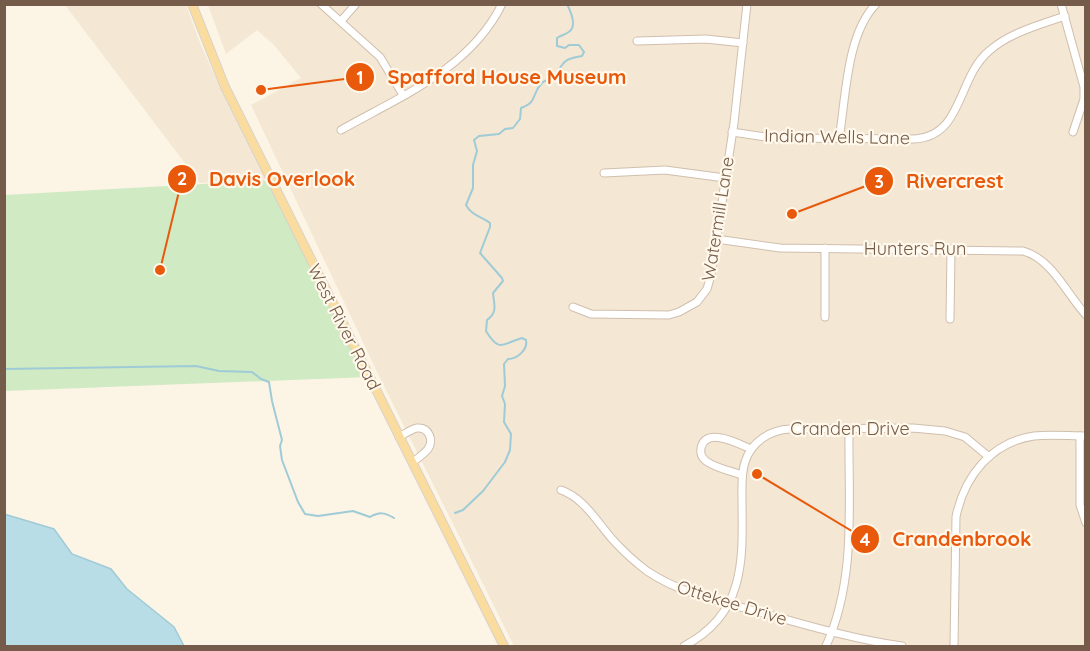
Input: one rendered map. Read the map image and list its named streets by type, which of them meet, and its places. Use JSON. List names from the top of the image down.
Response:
{
  "streets": {
    "main road": ["West River Road"],
    "street": [
      "Indian Wells Lane",
      "Watermill Lane",
      "Hunters Run",
      "Cranden Drive",
      "Ottekee Drive"
    ]
  },
  "crossings": [
    ["Indian Wells Lane", "Watermill Lane"],
    ["Watermill Lane", "Hunters Run"]
  ],
  "places": [
    "Spafford House Museum",
    "Rivercrest",
    "Davis Overlook",
    "Crandenbrook"
  ]
}
